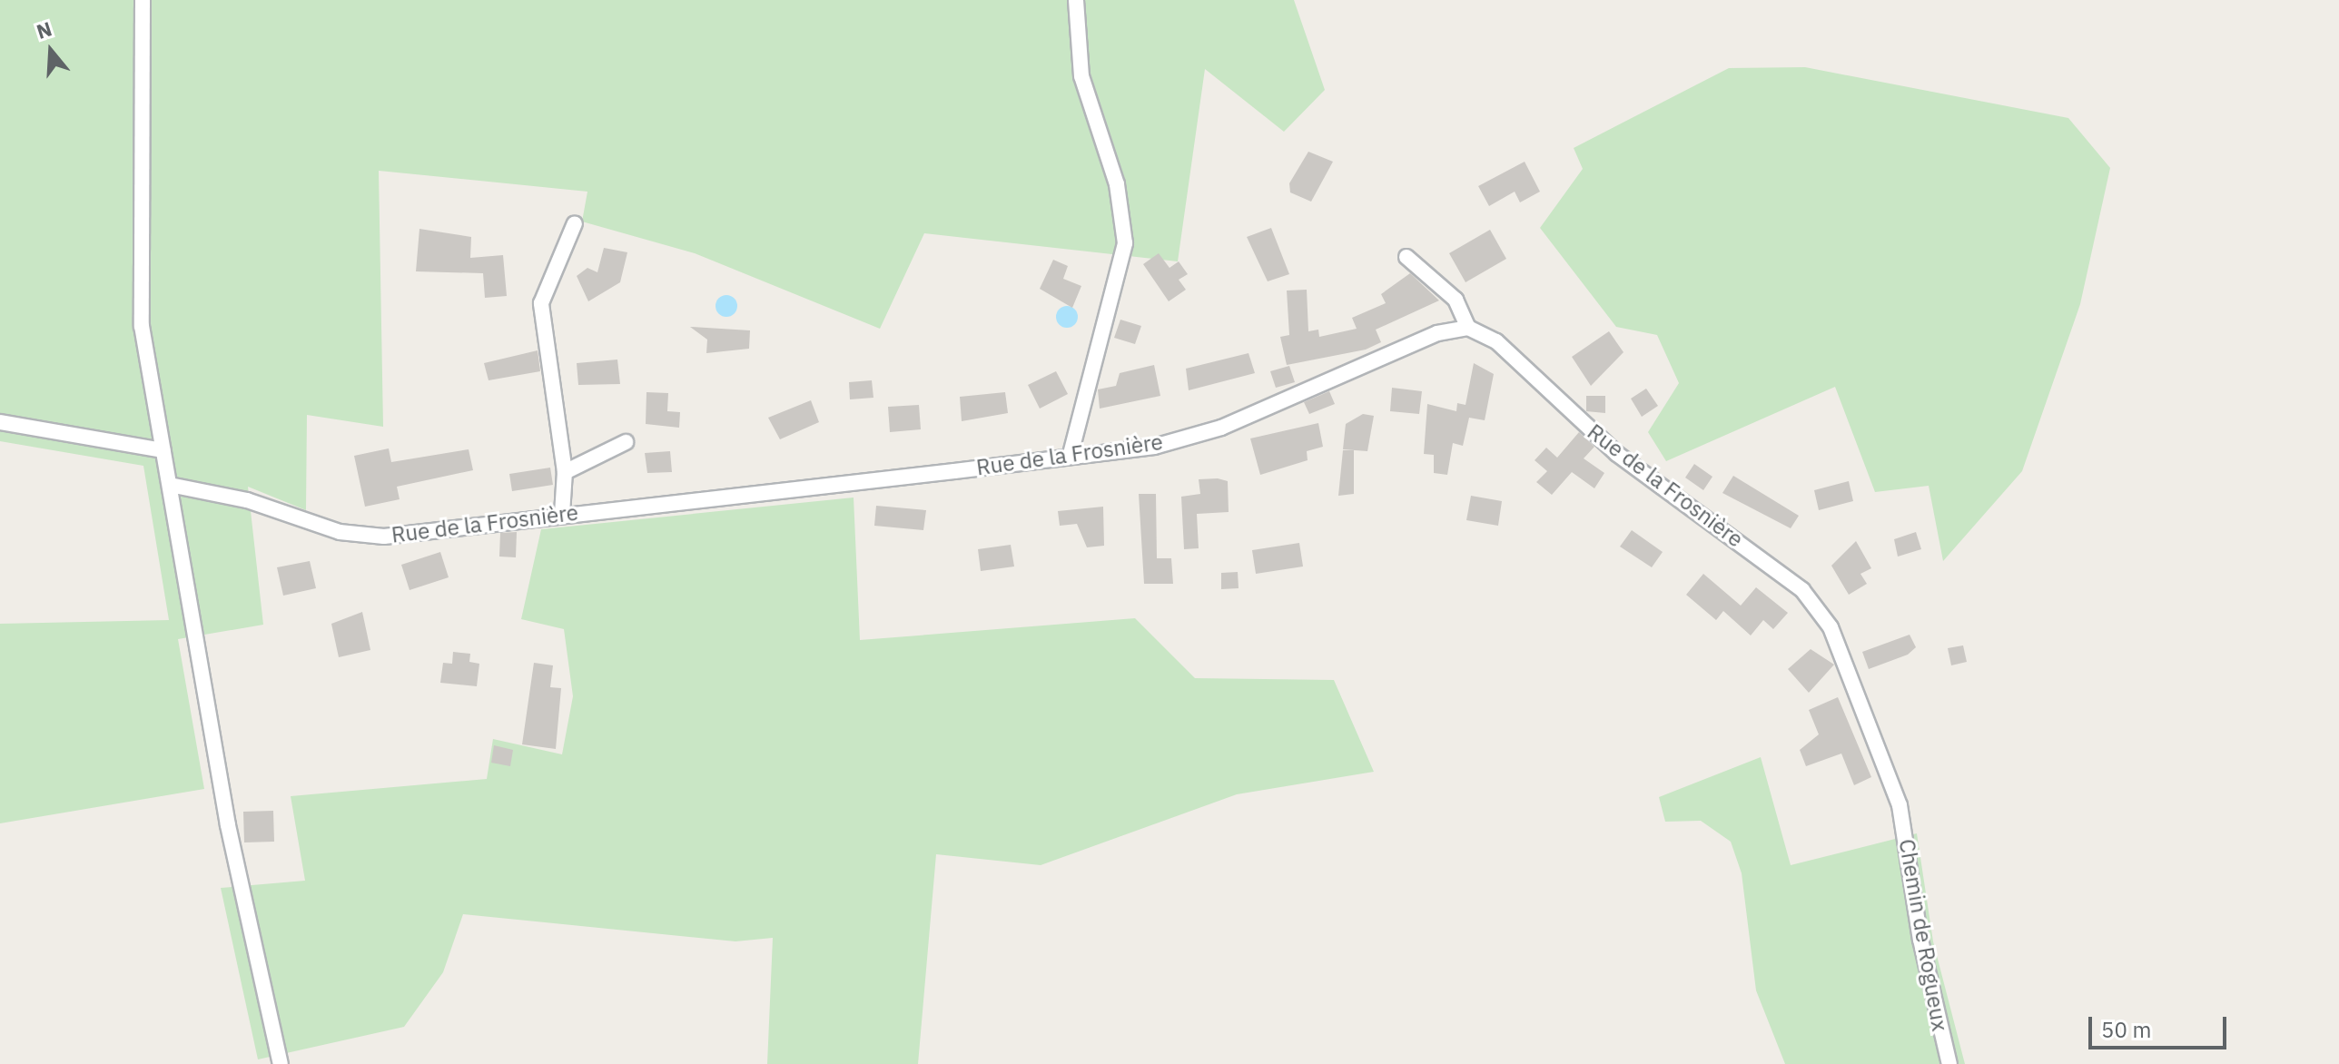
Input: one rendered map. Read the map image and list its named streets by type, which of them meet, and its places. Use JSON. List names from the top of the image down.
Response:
{
  "streets": {
    "street": ["Rue de la Frosnière", "Chemin de Rogueux"]
  },
  "crossings": [
    ["Rue de la Frosnière", "Chemin de Rogueux"]
  ],
  "scale_bar": "50 m",
  "north": "top"
}
